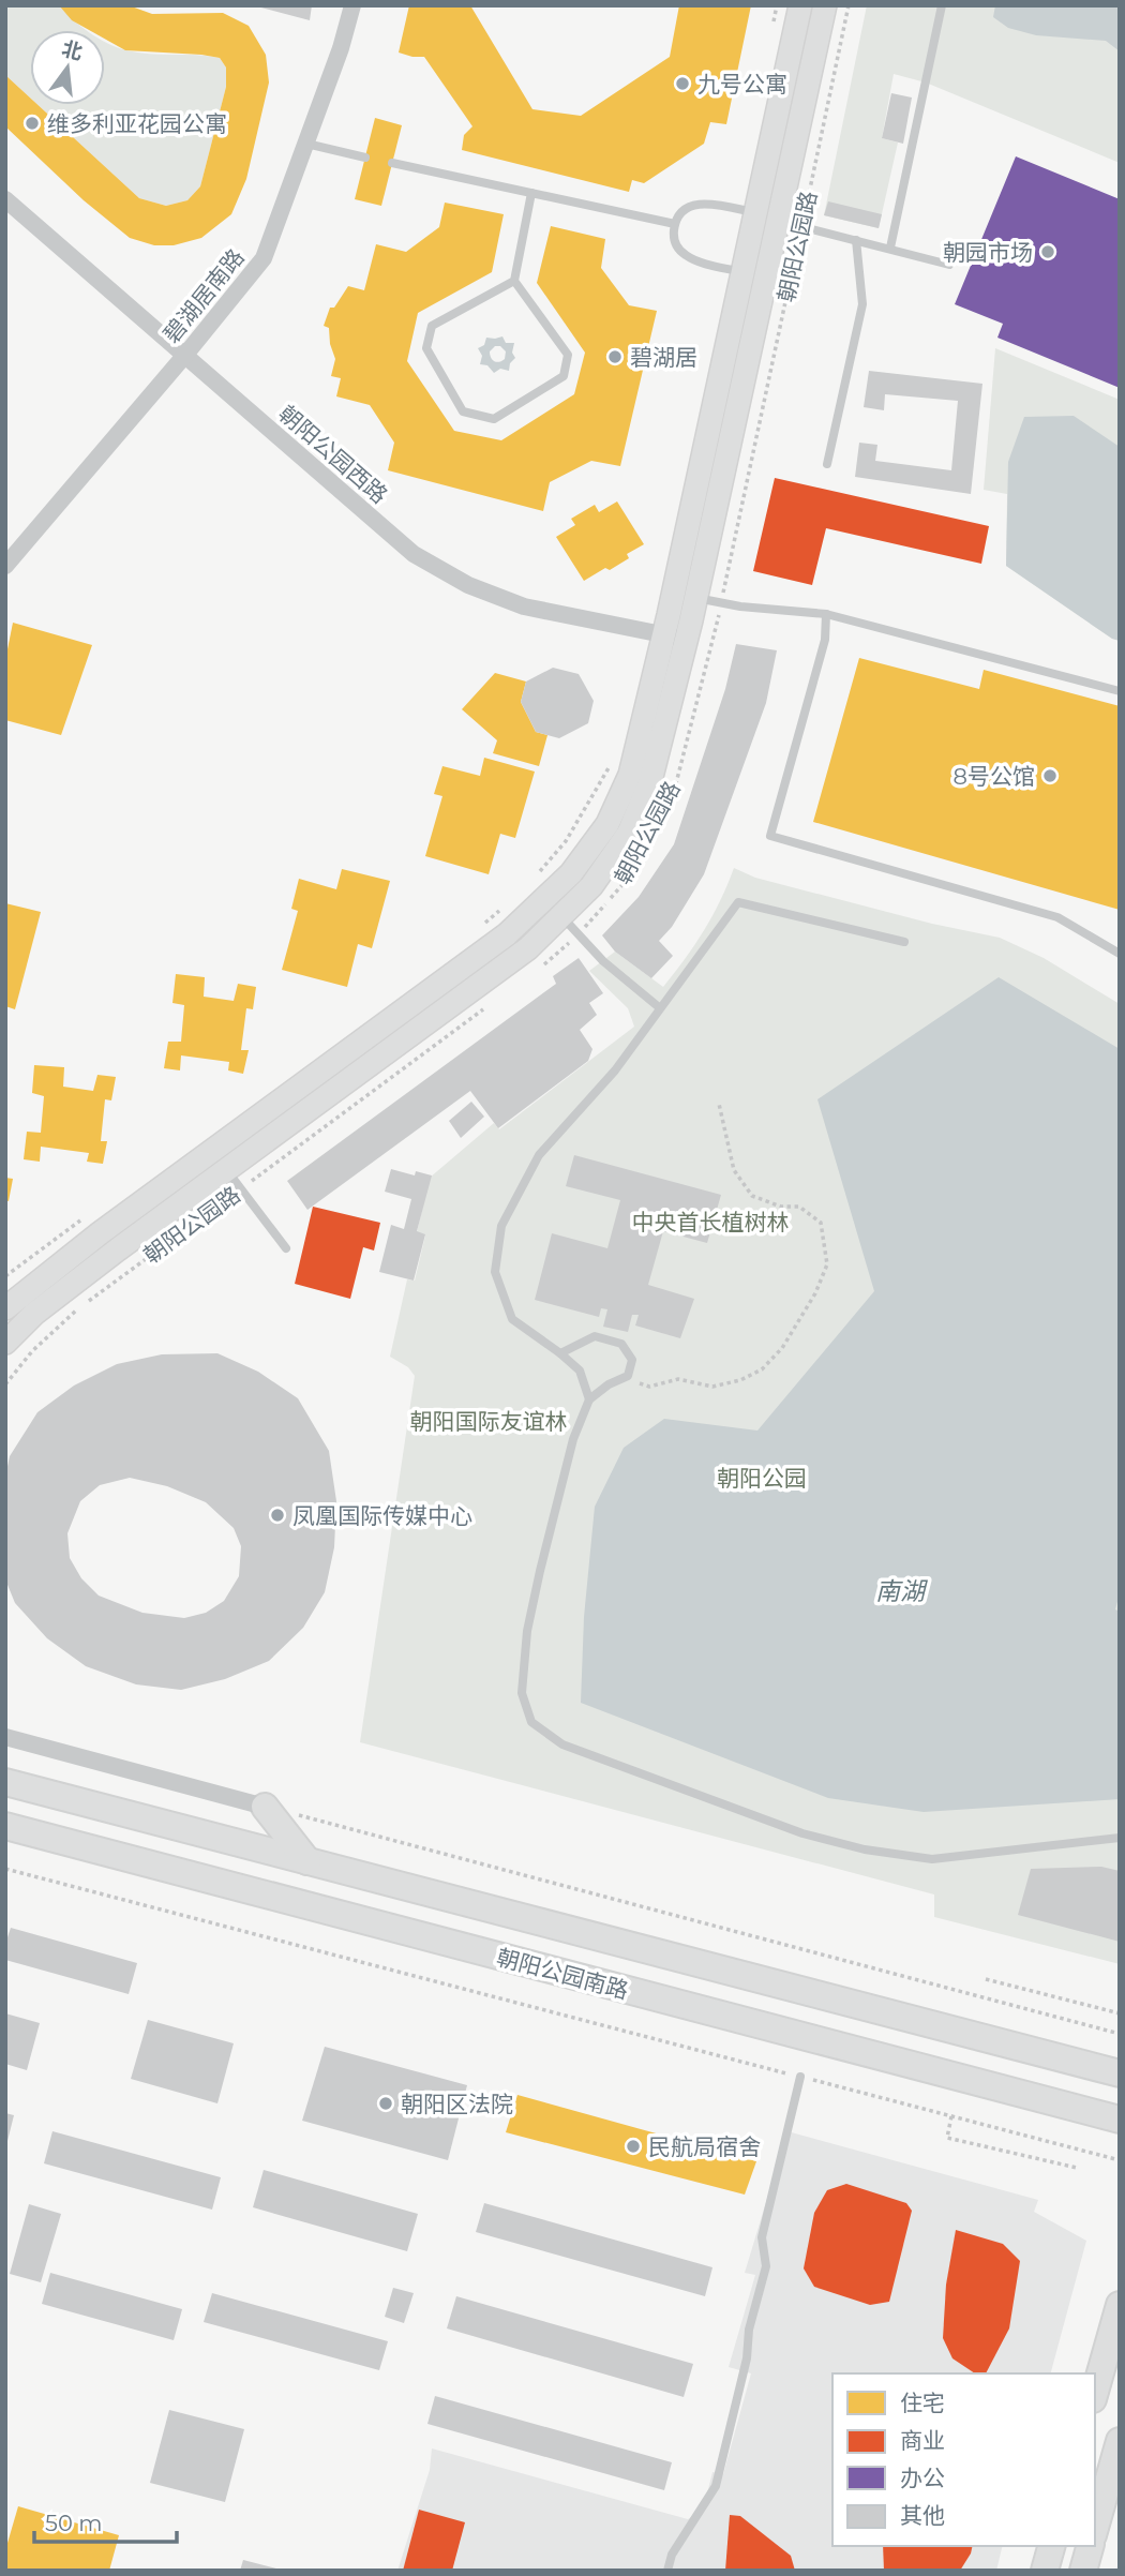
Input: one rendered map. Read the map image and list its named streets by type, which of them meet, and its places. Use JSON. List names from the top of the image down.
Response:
{
  "streets": {
    "main road": ["朝阳公园路", "朝阳公园南路"],
    "street": ["碧湖居南路", "朝阳公园西路"]
  },
  "crossings": [
    ["朝阳公园路", "朝阳公园西路"],
    ["碧湖居南路", "朝阳公园西路"]
  ],
  "water": ["南湖"],
  "parks": ["中央首长植树林", "朝阳国际友谊林", "朝阳公园"],
  "places": [
    "九号公寓",
    "维多利亚花园公寓",
    "朝园市场",
    "碧湖居",
    "8号公馆",
    "凤凰国际传媒中心",
    "朝阳区法院",
    "民航局宿舍"
  ],
  "legend": [
    "住宅",
    "商业",
    "办公",
    "其他"
  ],
  "scale_bar": "50 m",
  "north": "top"
}
